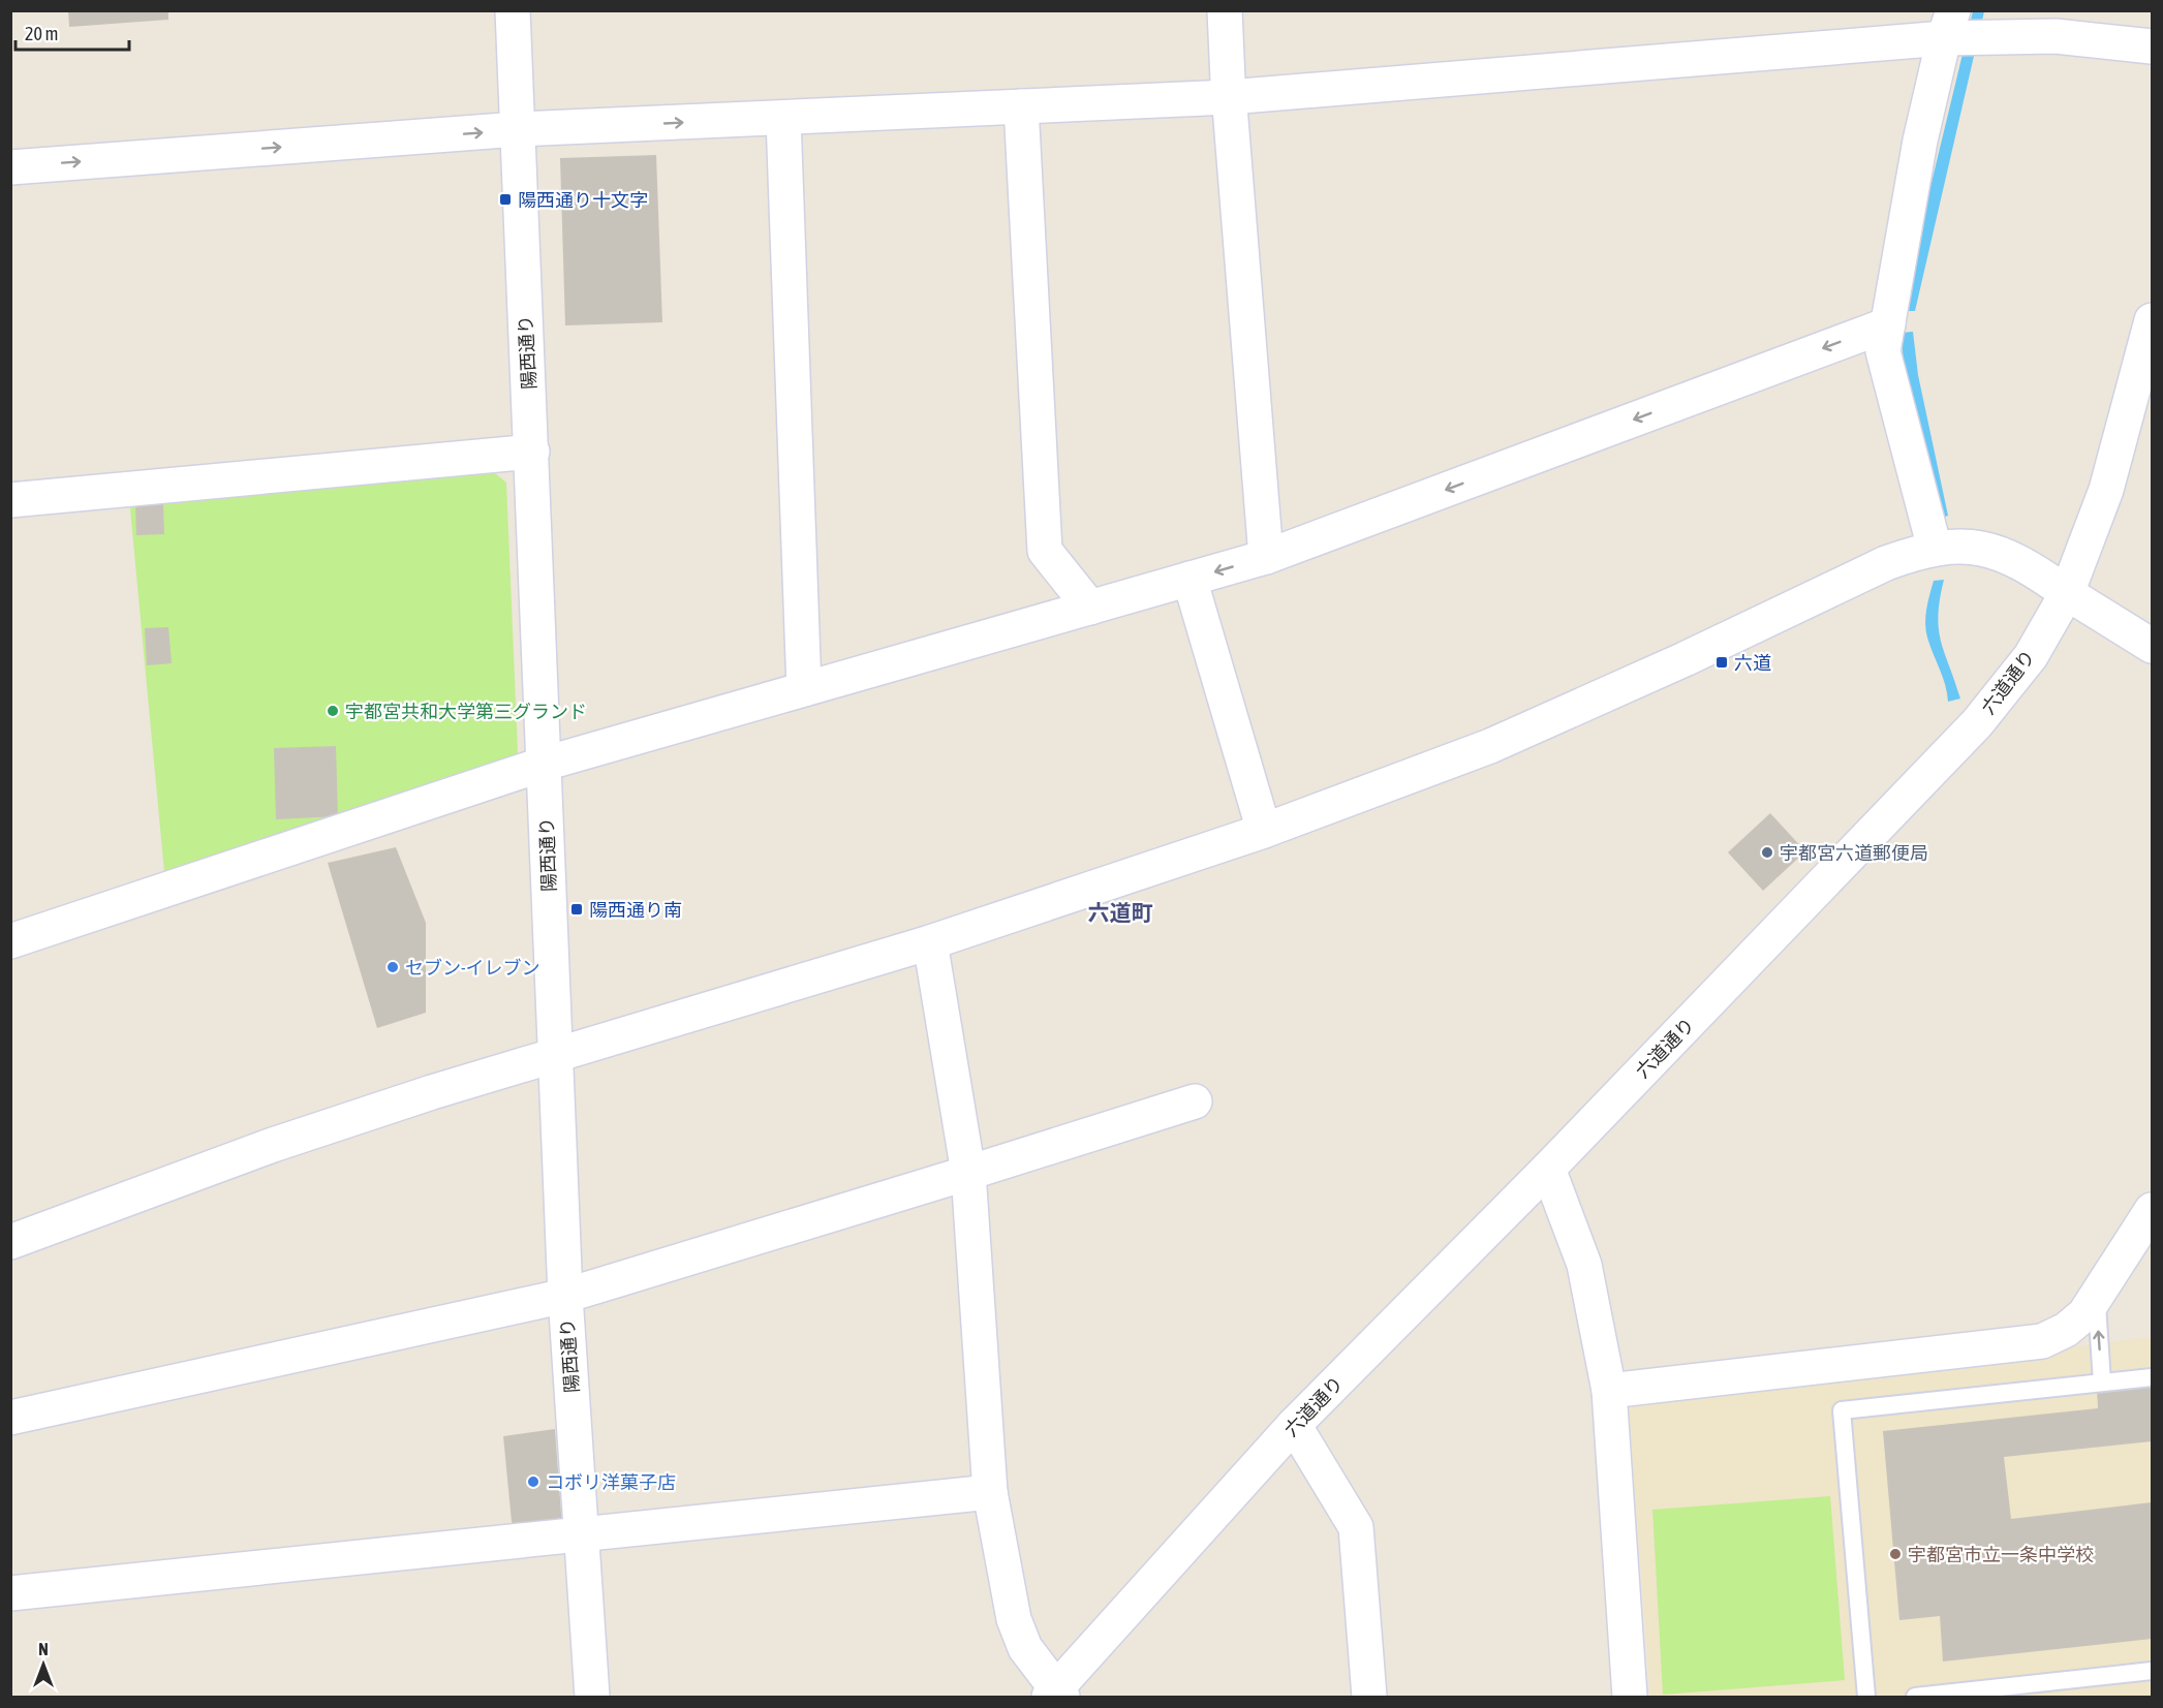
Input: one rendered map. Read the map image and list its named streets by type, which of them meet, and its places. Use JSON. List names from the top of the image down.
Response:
{
  "streets": {
    "street": ["陽西通り", "六道通り"]
  },
  "districts": ["六道町"],
  "places": {
    "transit": ["陽西通り十文字", "六道", "陽西通り南"],
    "other": [
      "宇都宮共和大学第三グランド",
      "宇都宮六道郵便局",
      "セブン-イレブン",
      "コボリ洋菓子店",
      "宇都宮市立一条中学校"
    ]
  },
  "scale_bar": "20 m",
  "north": "top"
}
